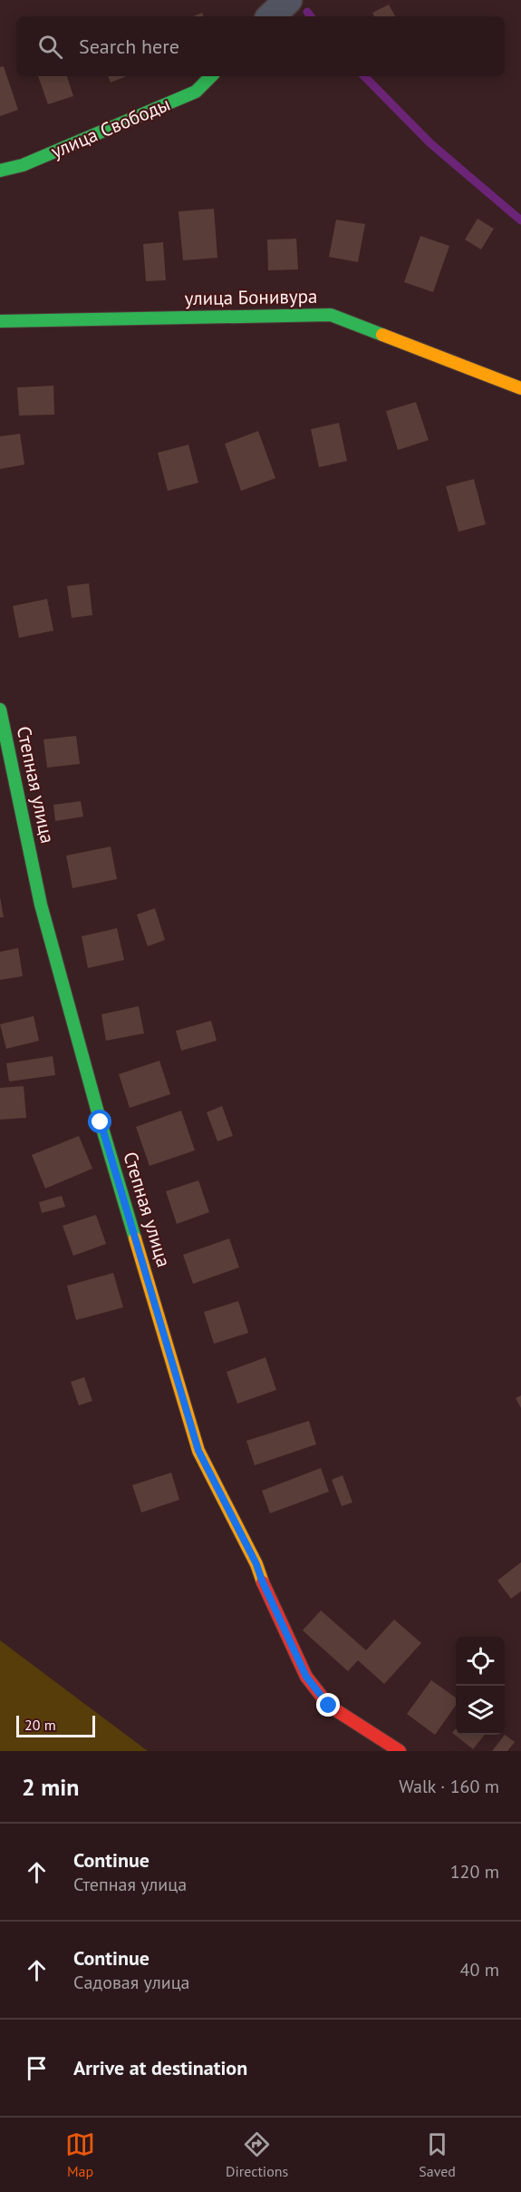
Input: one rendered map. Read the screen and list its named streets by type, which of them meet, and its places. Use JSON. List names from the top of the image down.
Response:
{
  "streets": {
    "street": ["улица Свободы", "улица Бонивура", "Степная улица"]
  },
  "scale_bar": "20 m",
  "page": {
    "search": "Search here",
    "scale": "20 m",
    "heading": ["2 min", "Walk · 160 m"],
    "list": [
      ["Continue", "Степная улица", "120 m"],
      ["Continue", "Садовая улица", "40 m"],
      "Arrive at destination"
    ],
    "nav": ["Map", "Directions", "Saved"]
  }
}
